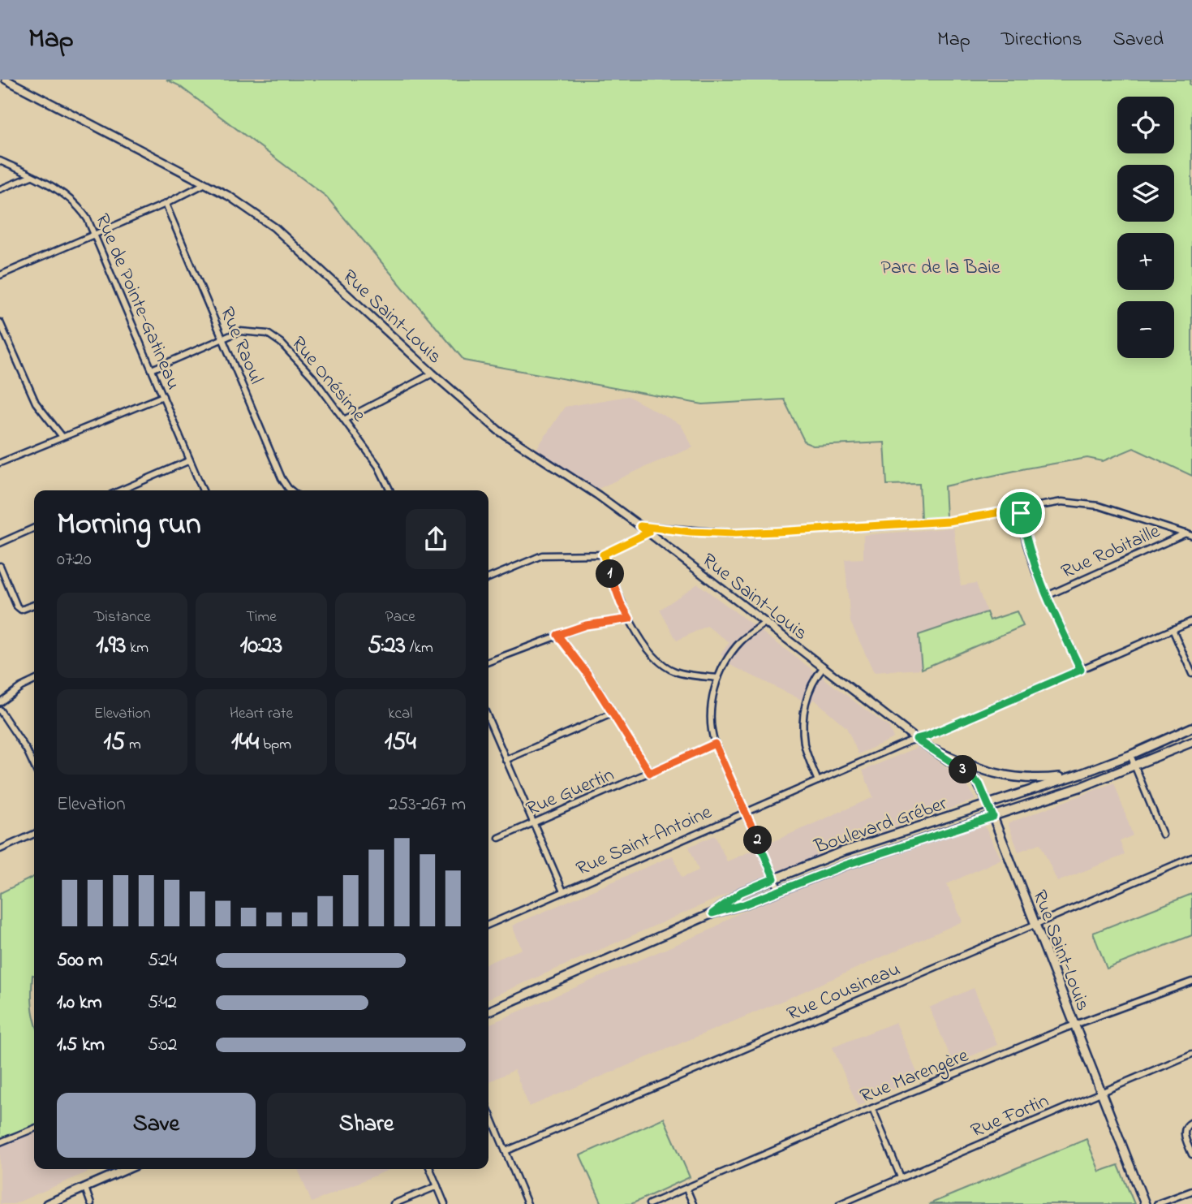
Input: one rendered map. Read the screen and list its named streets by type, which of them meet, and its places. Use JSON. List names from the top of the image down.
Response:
{
  "streets": {
    "main road": ["Rue Saint-Louis", "Boulevard Gréber"],
    "street": [
      "Rue de Pointe-Gatineau",
      "Rue Raoul",
      "Rue Onésime",
      "Rue Robitaille",
      "Rue Guertin",
      "Rue Saint-Antoine",
      "Rue Cousineau",
      "Rue Marengère",
      "Rue Fortin"
    ]
  },
  "crossings": [
    ["Rue de Pointe-Gatineau", "Rue Onésime"],
    ["Rue Saint-Louis", "Boulevard Gréber"],
    ["Rue Saint-Louis", "Rue Saint-Antoine"],
    ["Rue Saint-Louis", "Rue Cousineau"],
    ["Rue Saint-Louis", "Rue Marengère"],
    ["Rue Saint-Louis", "Rue Fortin"],
    ["Rue Raoul", "Rue Onésime"]
  ],
  "parks": ["Parc de la Baie"],
  "page": {
    "header": "Map",
    "nav": ["Map", "Directions", "Saved"],
    "map_buttons": ["+", "−"],
    "heading": ["Morning run", "07:20"],
    "pins": ["1", "3", "2"],
    "stats": [
      ["Distance", "1.93 km"],
      ["Time", "10:23"],
      ["Pace", "5:23 /km"],
      ["Elevation", "15 m"],
      ["Heart rate", "144 bpm"],
      ["kcal", "154"]
    ],
    "chart": ["Elevation", "253–267 m"],
    "list": [
      {
        "name": "500 m",
        "note": "5:24"
      },
      {
        "name": "1.0 km",
        "note": "5:42"
      },
      {
        "name": "1.5 km",
        "note": "5:02"
      }
    ],
    "buttons": ["Save", "Share"]
  }
}
